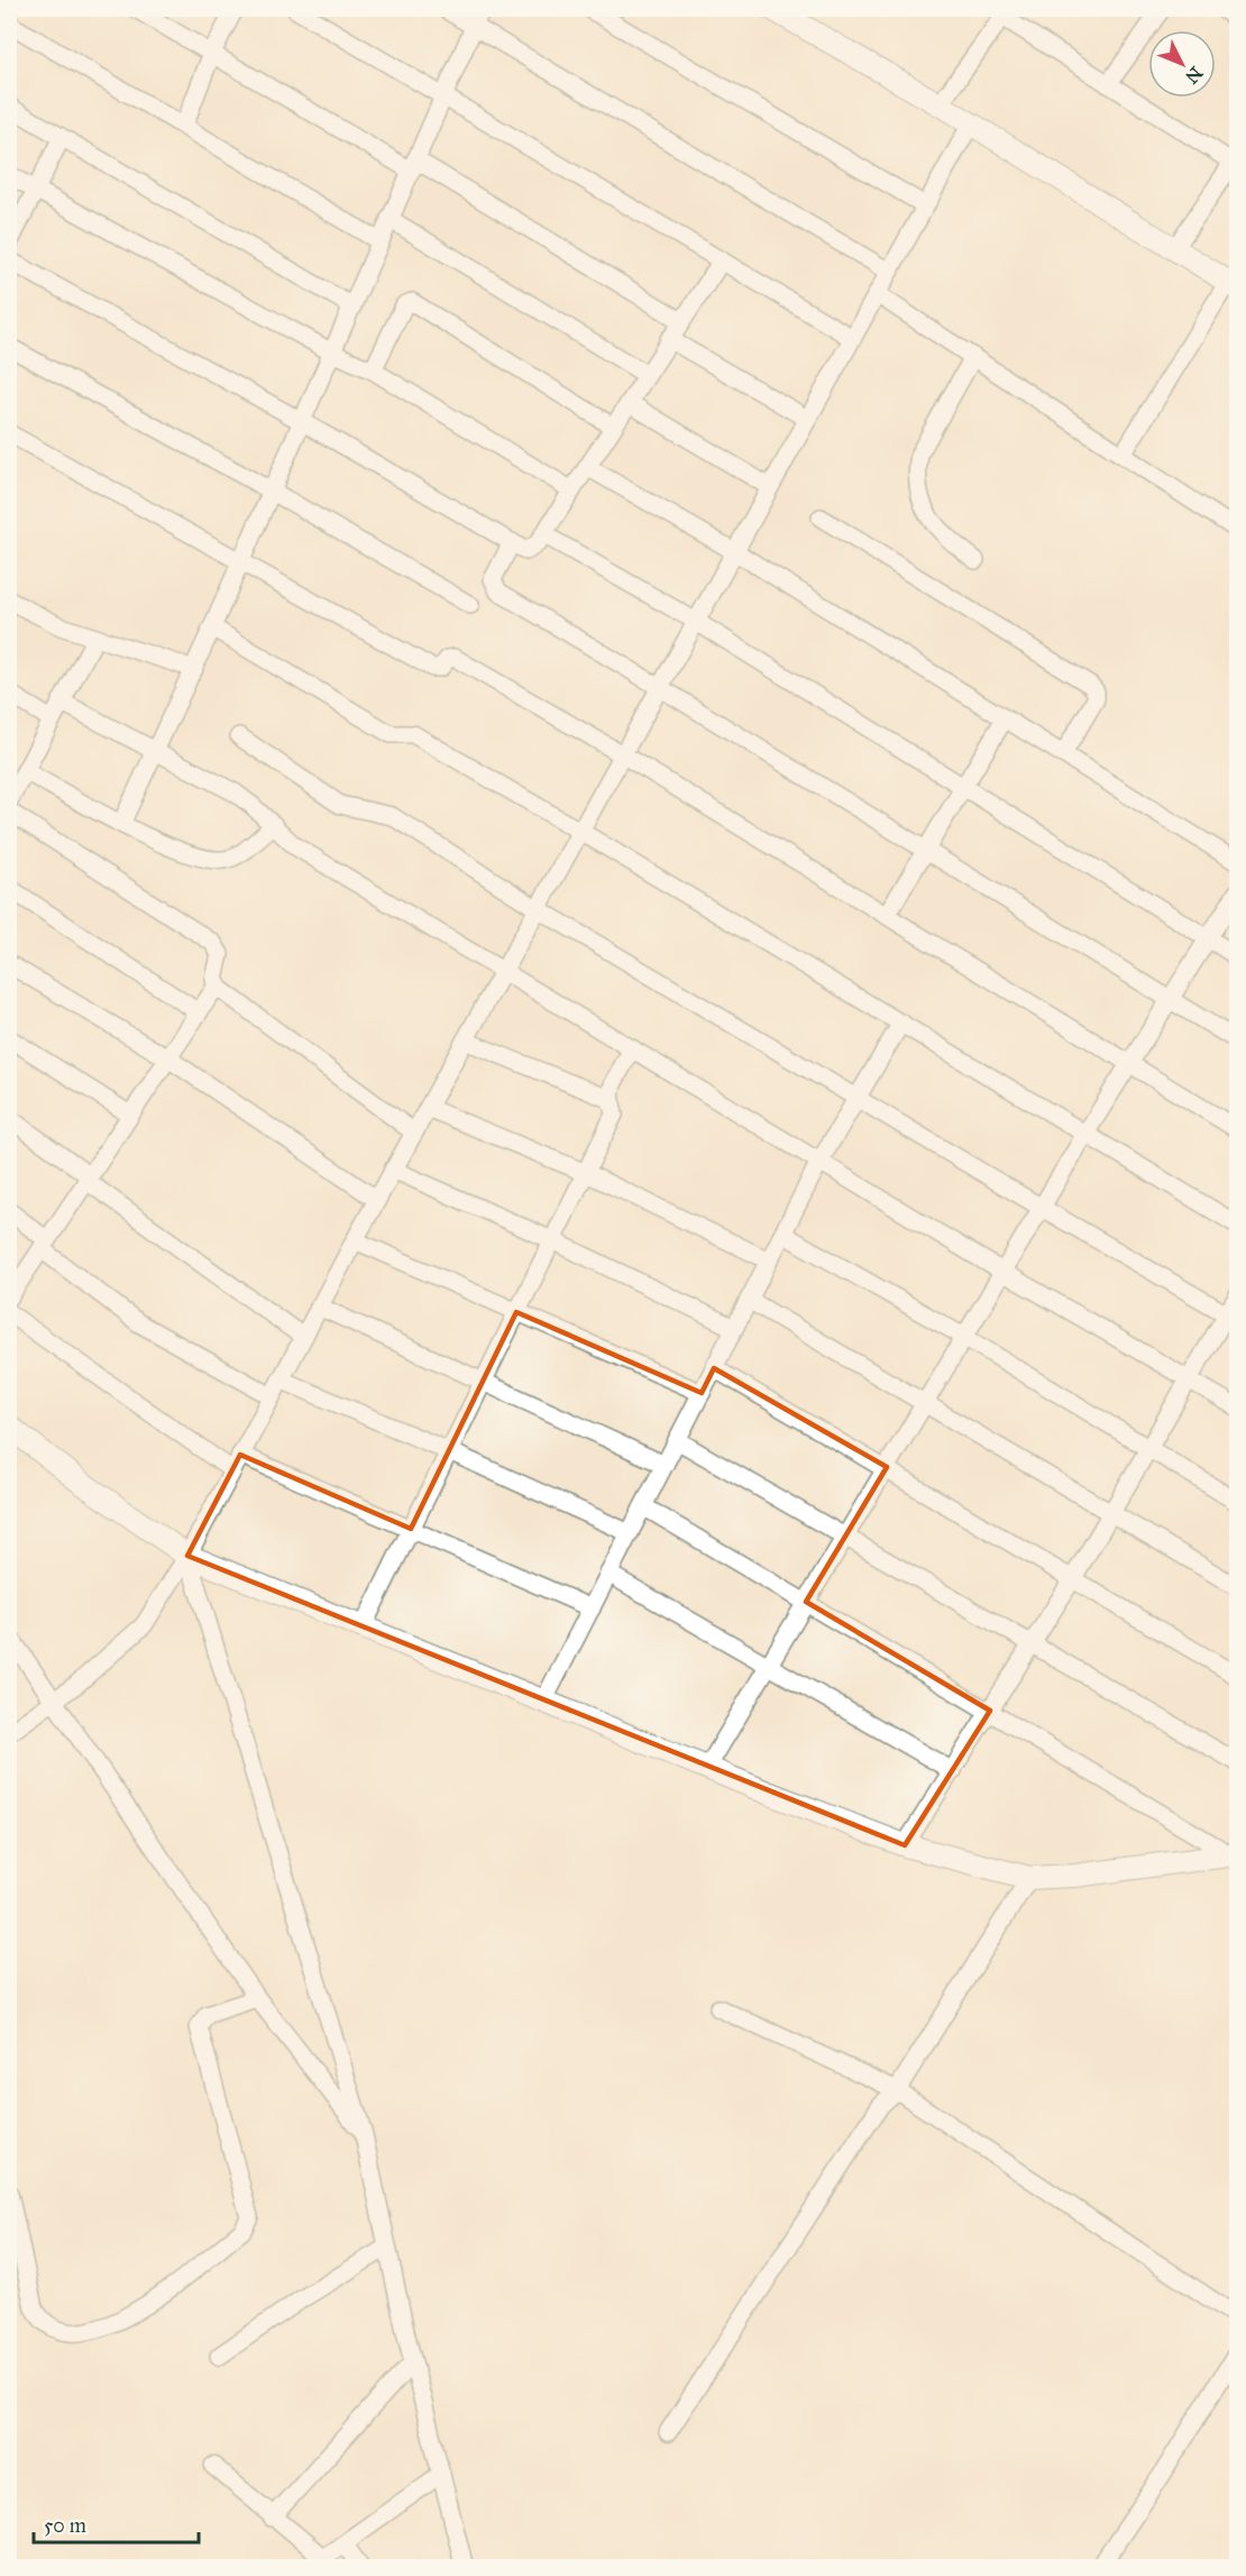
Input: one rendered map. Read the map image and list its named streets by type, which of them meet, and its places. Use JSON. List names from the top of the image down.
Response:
{
  "scale_bar": "50 m",
  "north": "bottom right"
}
